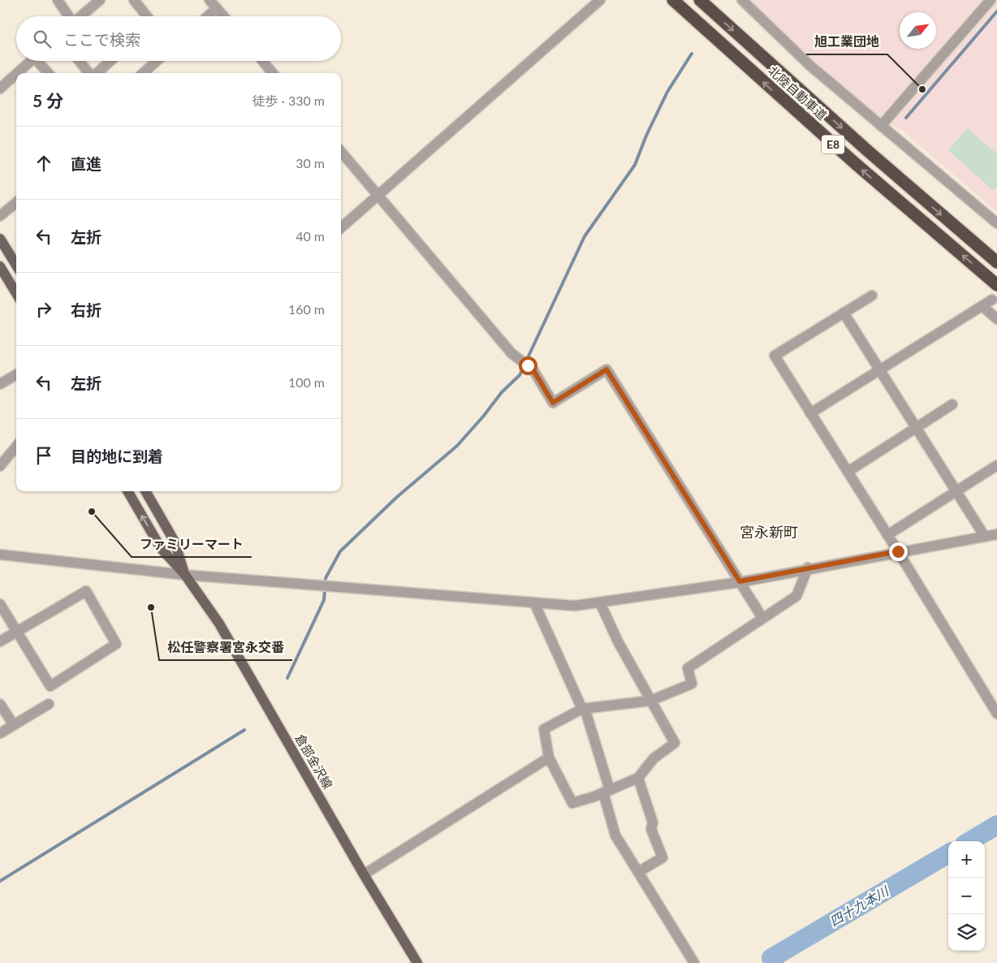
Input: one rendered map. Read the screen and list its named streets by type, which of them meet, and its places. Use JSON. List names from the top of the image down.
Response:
{
  "streets": {
    "highway": ["北陸自動車道", "E8"],
    "main road": ["倉部金沢線"]
  },
  "districts": ["宮永新町"],
  "water": ["四十九本川"],
  "places": ["旭工業団地", "ファミリーマート", "松任警察署宮永交番"],
  "north": "top right",
  "page": {
    "search": "ここで検索",
    "heading": ["5 分", "徒歩 · 330 m"],
    "list": [
      ["直進", "30 m"],
      ["左折", "40 m"],
      ["右折", "160 m"],
      ["左折", "100 m"],
      "目的地に到着"
    ],
    "map_buttons": ["+", "−"]
  }
}
